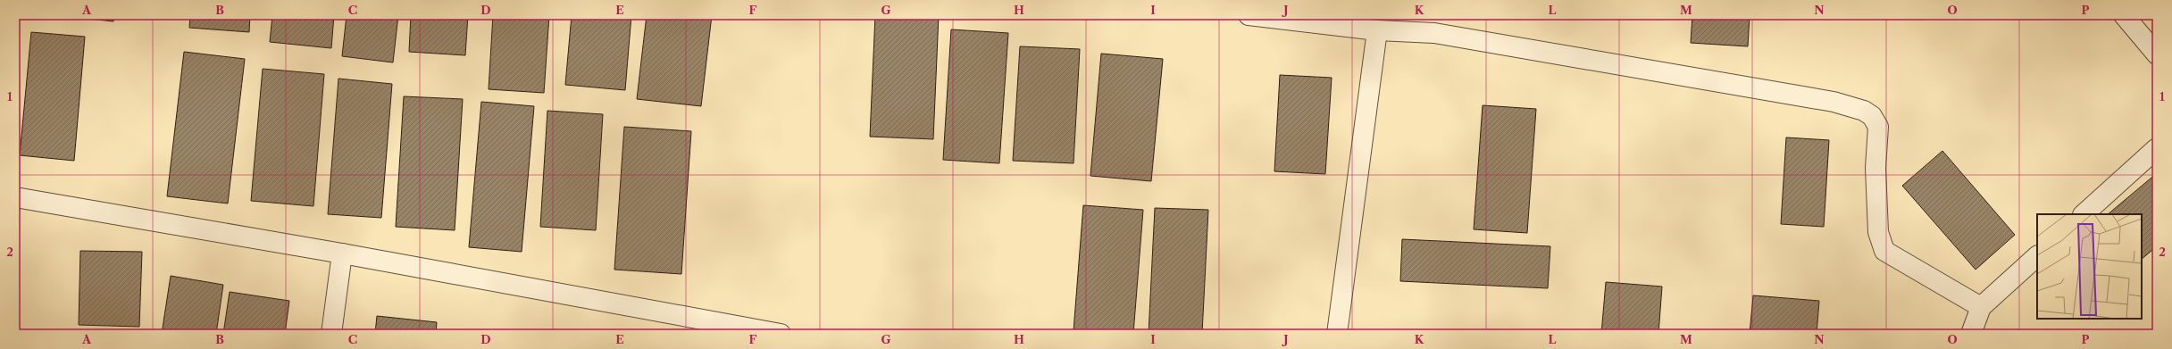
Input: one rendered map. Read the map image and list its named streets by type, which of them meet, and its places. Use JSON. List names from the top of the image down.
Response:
{
  "grid": {
    "columns": [
      "A",
      "B",
      "C",
      "D",
      "E",
      "F",
      "G",
      "H",
      "I",
      "J",
      "K",
      "L",
      "M",
      "N",
      "O",
      "P"
    ],
    "rows": ["1", "2"]
  }
}
